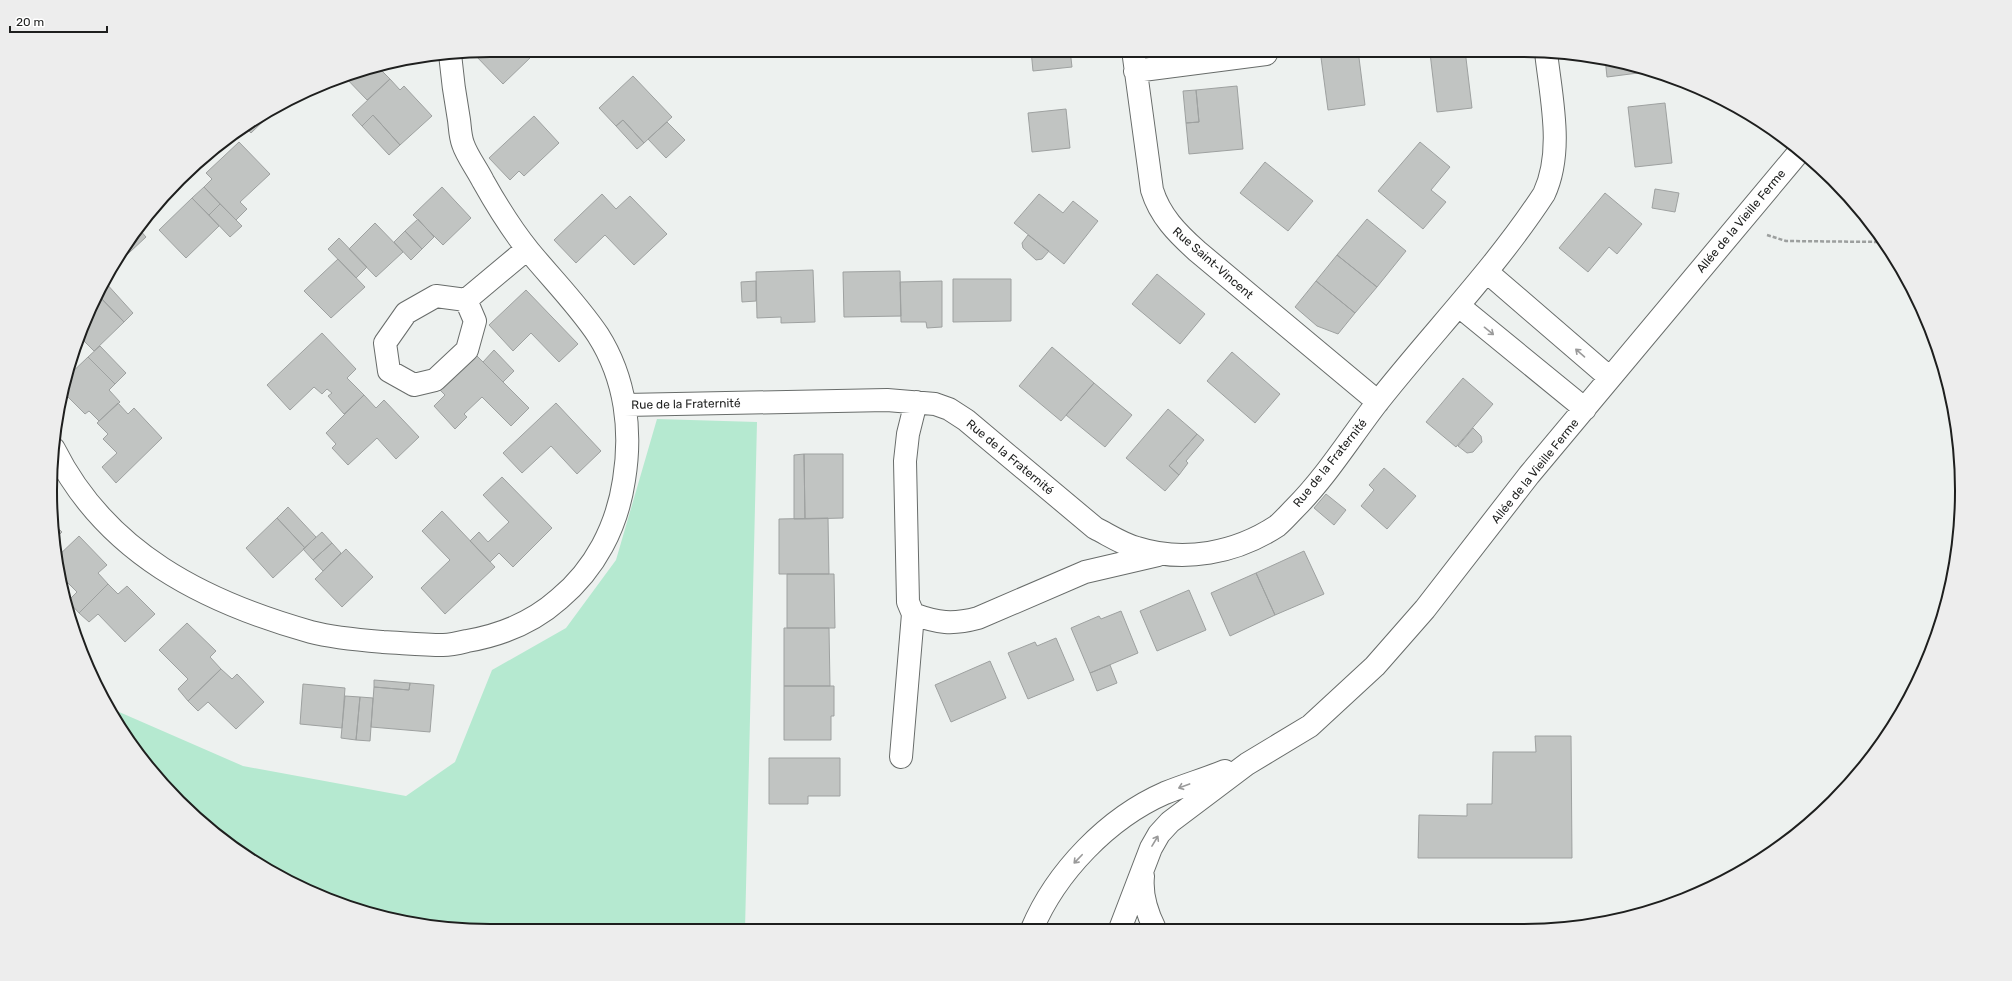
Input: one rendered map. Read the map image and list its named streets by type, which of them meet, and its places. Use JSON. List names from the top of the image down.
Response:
{
  "streets": {
    "street": ["Allée de la Vieille Ferme", "Rue Saint-Vincent", "Rue de la Fraternité"]
  },
  "crossings": [
    ["Rue Saint-Vincent", "Rue de la Fraternité"]
  ],
  "scale_bar": "20 m"
}
